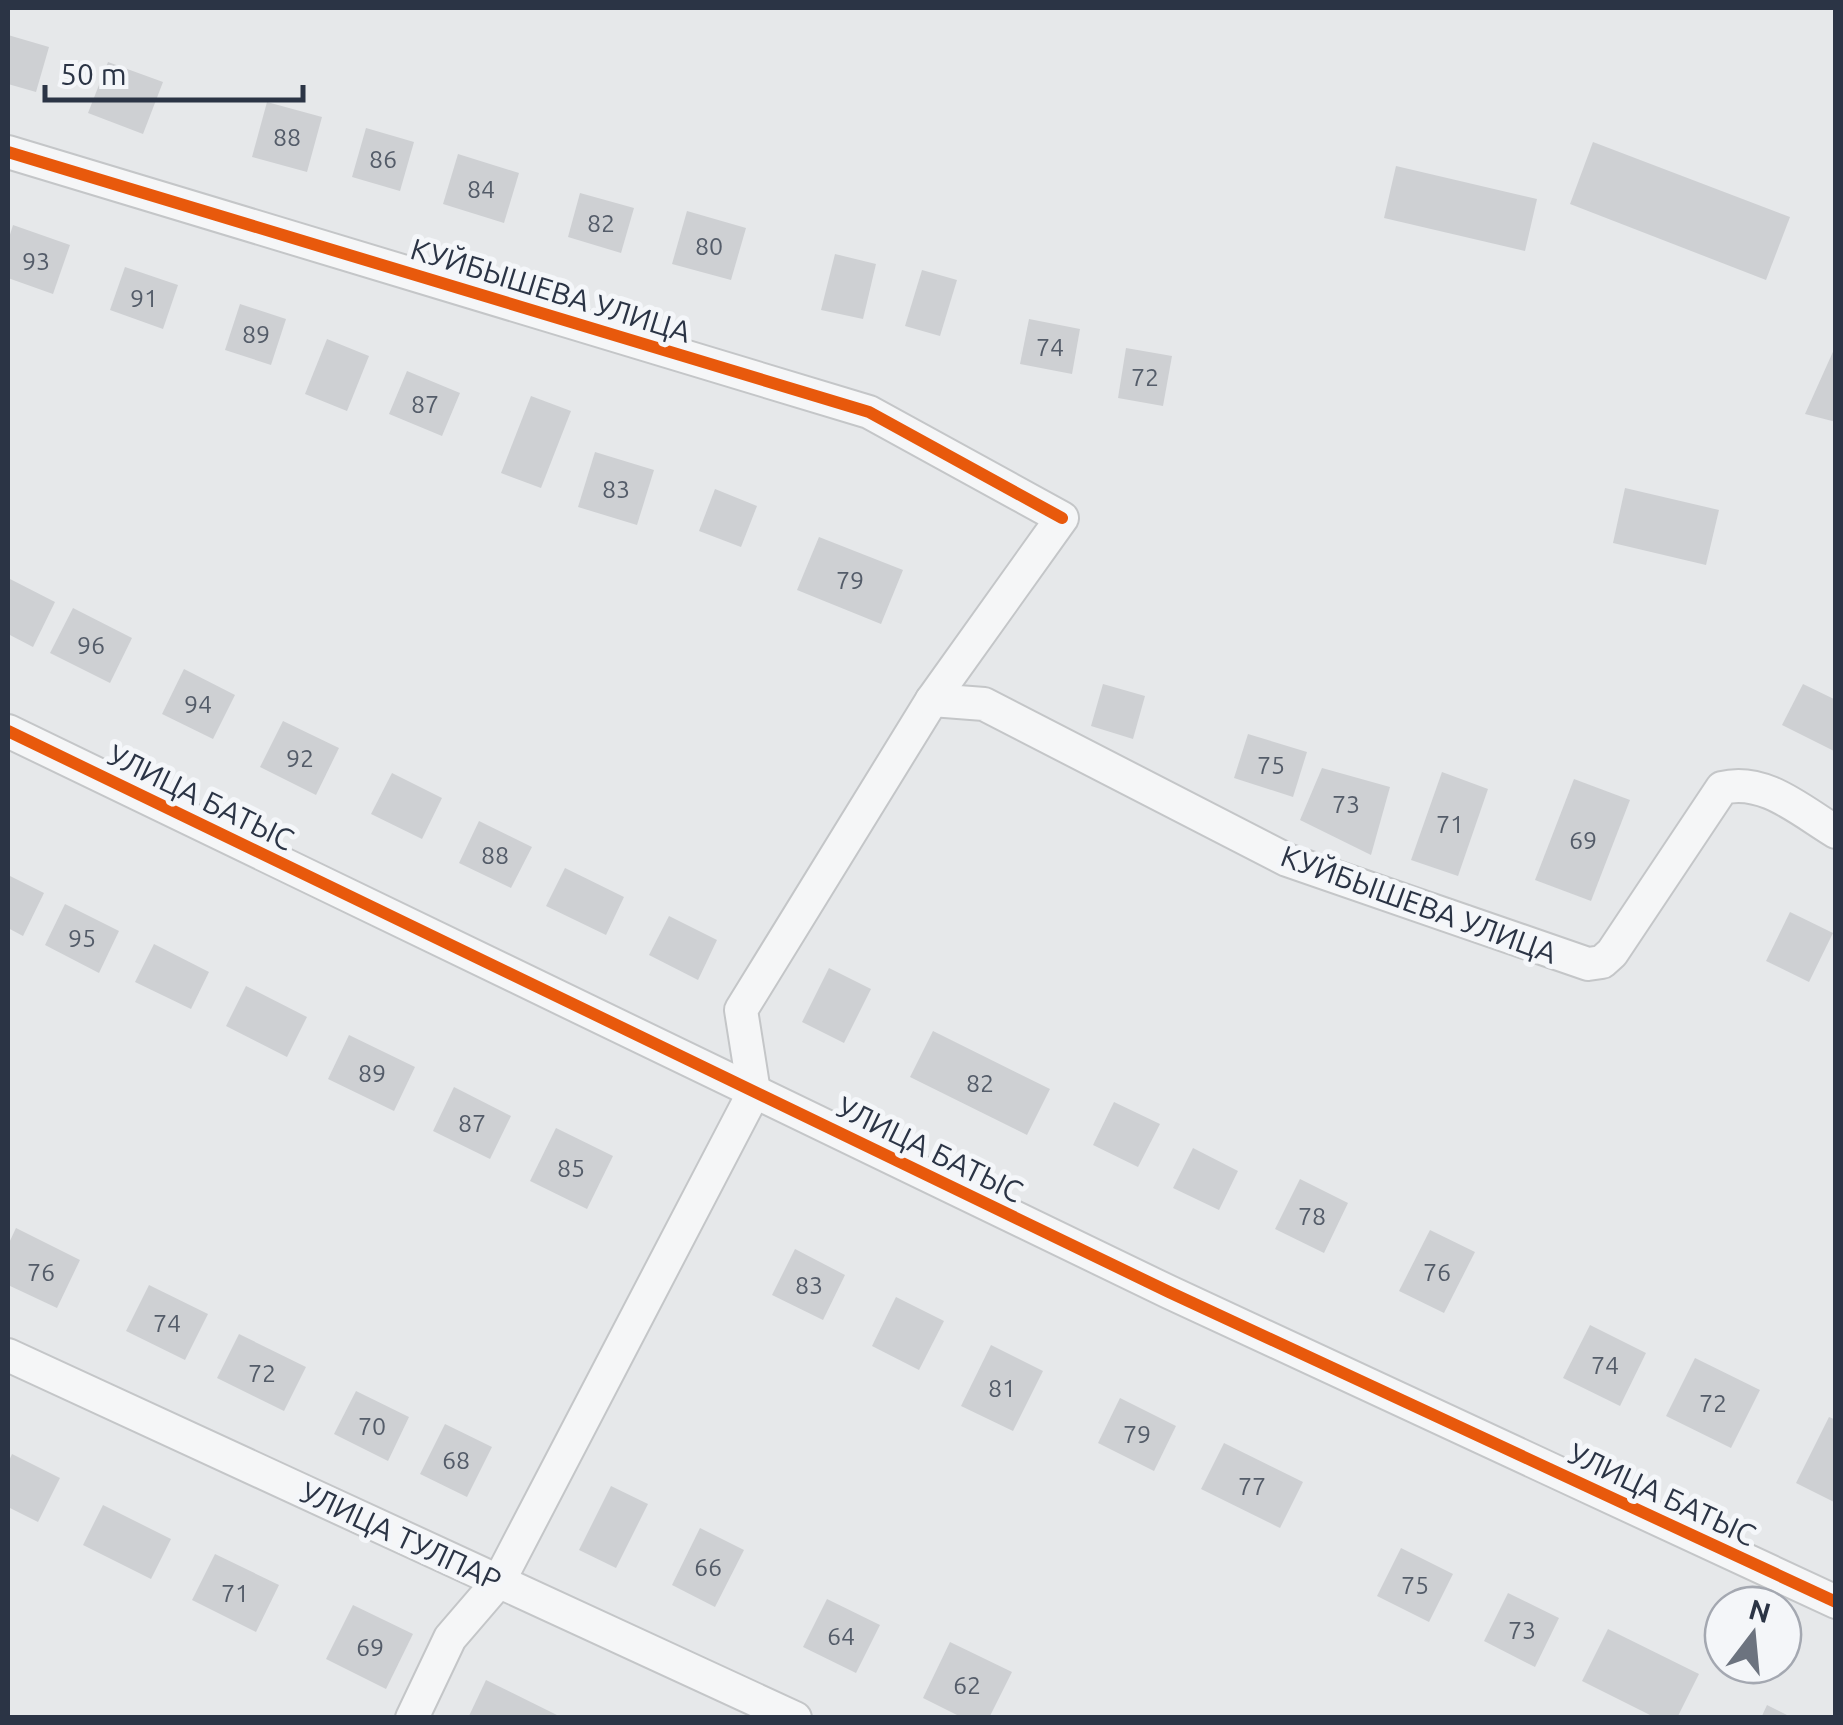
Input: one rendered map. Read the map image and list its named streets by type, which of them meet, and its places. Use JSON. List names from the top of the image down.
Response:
{
  "streets": {
    "street": ["КУЙБЫШЕВА УЛИЦА", "УЛИЦА БАТЫС", "УЛИЦА ТУЛПАР"]
  },
  "house_numbers": [
    "88",
    "86",
    "84",
    "82",
    "80",
    "93",
    "91",
    "89",
    "74",
    "72",
    "87",
    "83",
    "79",
    "96",
    "94",
    "92",
    "75",
    "73",
    "71",
    "69",
    "88",
    "95",
    "89",
    "82",
    "87",
    "85",
    "78",
    "76",
    "76",
    "83",
    "74",
    "74",
    "72",
    "81",
    "72",
    "70",
    "79",
    "68",
    "77",
    "66",
    "75",
    "71",
    "73",
    "64",
    "69",
    "62"
  ],
  "scale_bar": "50 m",
  "north": "top"
}
